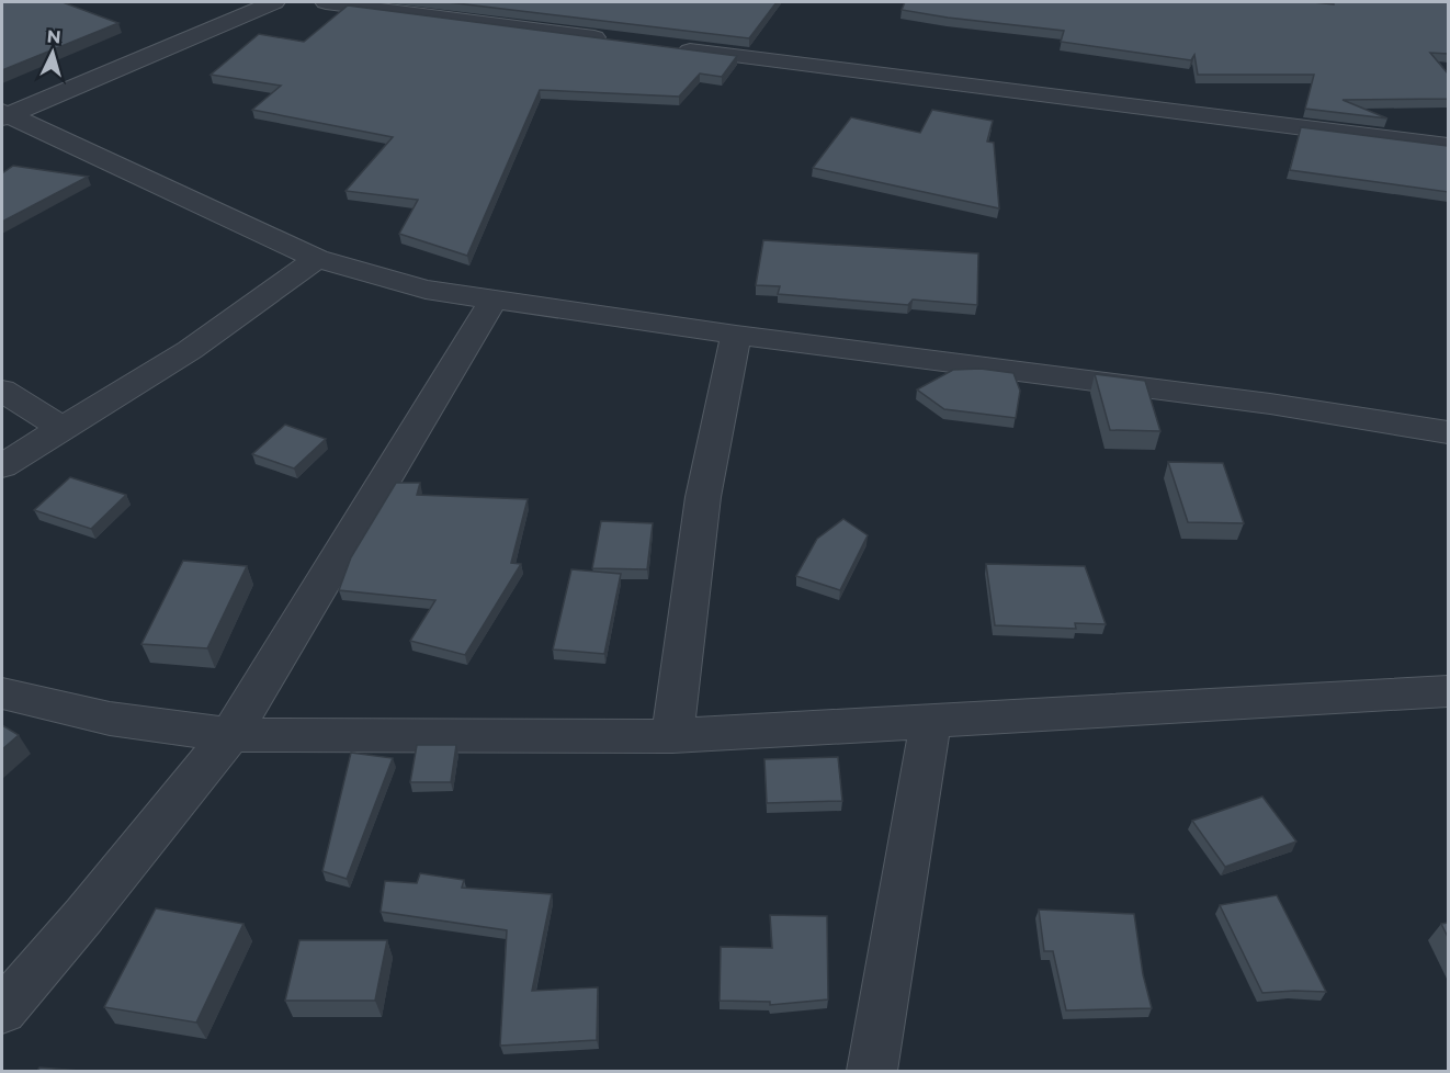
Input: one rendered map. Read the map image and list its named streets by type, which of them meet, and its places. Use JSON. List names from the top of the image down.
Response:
{
  "north": "top"
}
